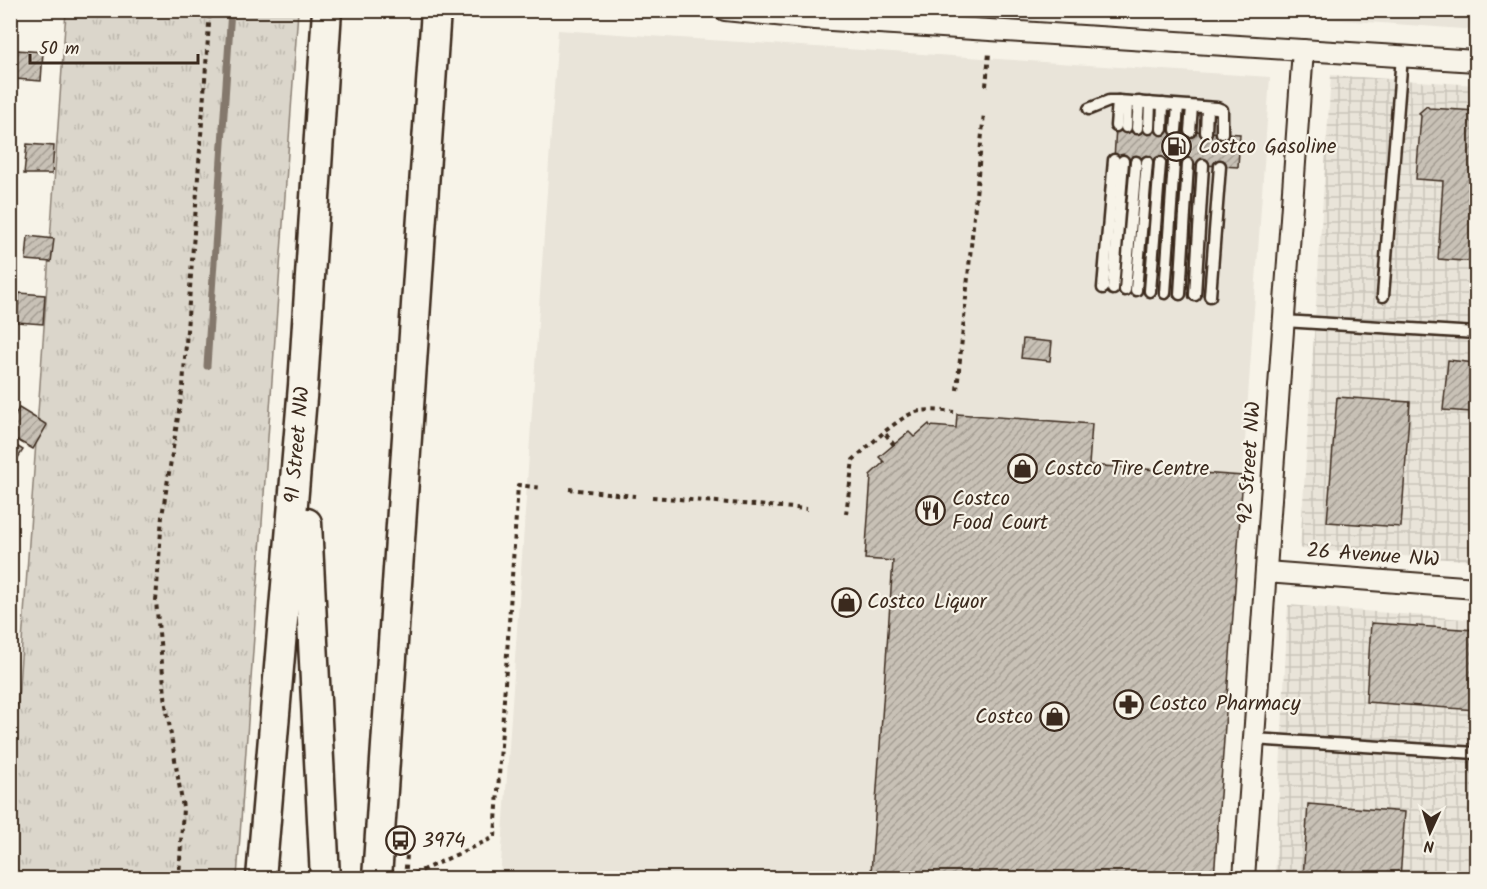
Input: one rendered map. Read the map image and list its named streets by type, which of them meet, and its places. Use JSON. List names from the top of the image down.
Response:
{
  "streets": {
    "main road": ["91 Street NW"],
    "street": ["92 Street NW", "26 Avenue NW"]
  },
  "crossings": [
    ["92 Street NW", "26 Avenue NW"]
  ],
  "places": {
    "fuel station": ["Costco Gasoline"],
    "shop": ["Costco Tire Centre", "Costco Liquor", "Costco"],
    "restaurant": ["Costco Food Court"],
    "pharmacy": ["Costco Pharmacy"],
    "bus stop": ["3974"]
  },
  "scale_bar": "50 m",
  "north": "bottom"
}
